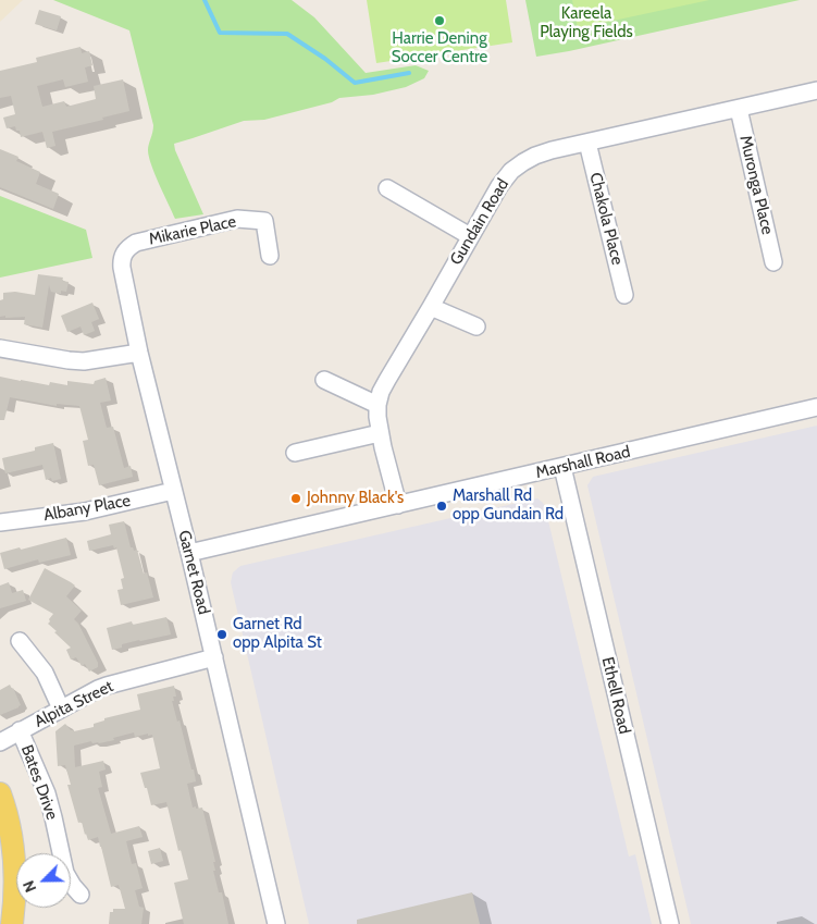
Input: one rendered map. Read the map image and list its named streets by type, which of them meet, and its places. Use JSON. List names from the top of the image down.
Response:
{
  "streets": {
    "street": [
      "Muronga Place",
      "Chakola Place",
      "Gundain Road",
      "Mikarie Place",
      "Marshall Road",
      "Albany Place",
      "Garnet Road",
      "Ethell Road",
      "Alpita Street",
      "Bates Drive"
    ]
  },
  "crossings": [
    ["Muronga Place", "Gundain Road"],
    ["Chakola Place", "Gundain Road"],
    ["Gundain Road", "Marshall Road"],
    ["Mikarie Place", "Garnet Road"],
    ["Marshall Road", "Garnet Road"],
    ["Marshall Road", "Ethell Road"],
    ["Albany Place", "Garnet Road"],
    ["Garnet Road", "Alpita Street"],
    ["Alpita Street", "Bates Drive"]
  ],
  "parks": ["Kareela Playing Fields"],
  "places": [
    "Harrie Dening Soccer Centre",
    "Johnny Black's",
    "Marshall Rd opp Gundain Rd",
    "Garnet Rd opp Alpita St"
  ],
  "north": "bottom left"
}
